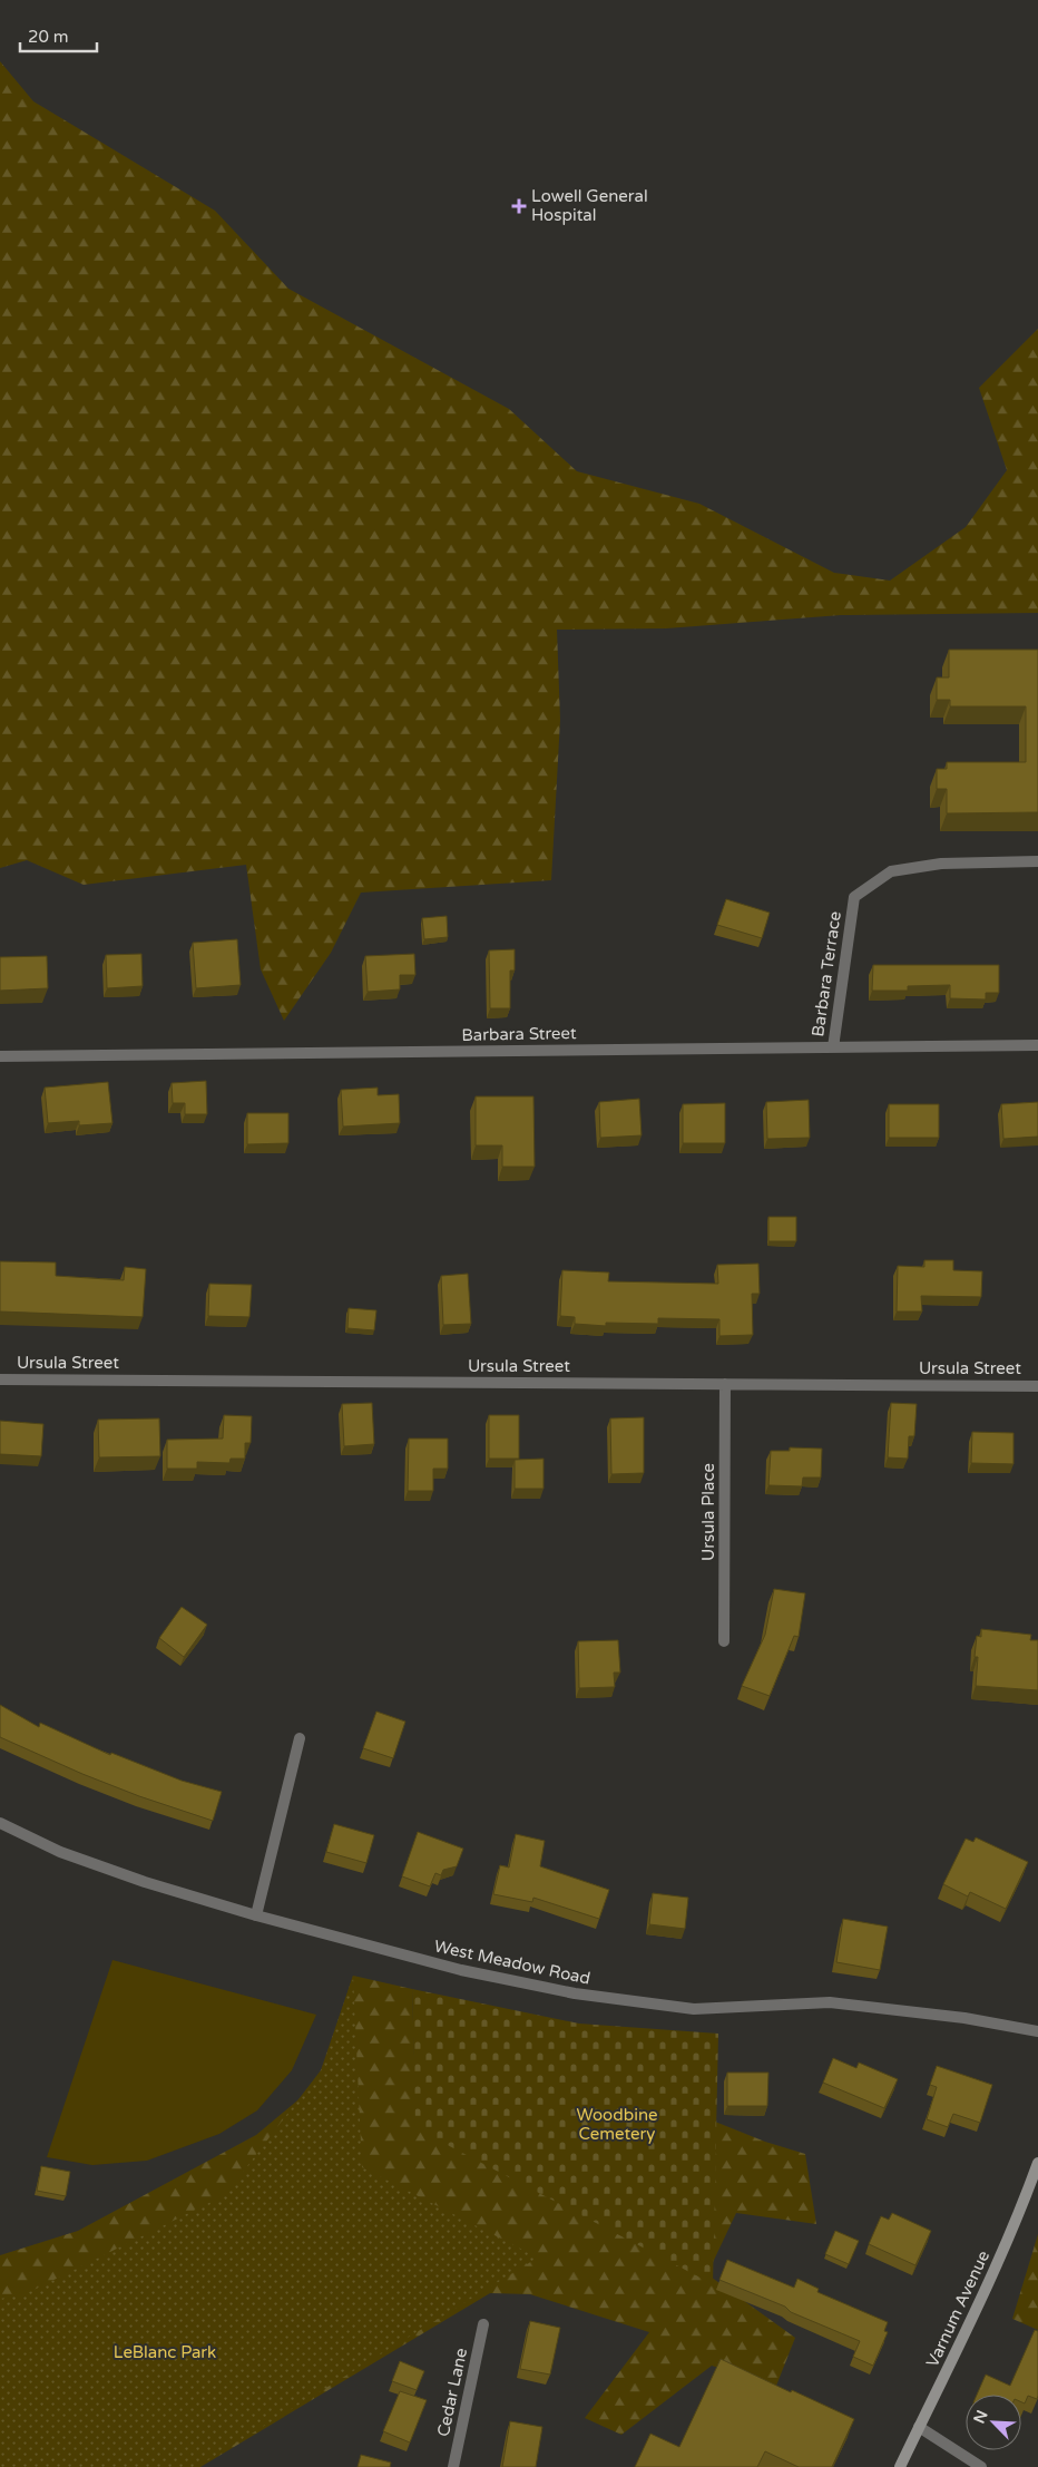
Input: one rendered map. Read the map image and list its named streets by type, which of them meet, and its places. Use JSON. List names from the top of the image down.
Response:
{
  "streets": {
    "main road": ["Varnum Avenue"],
    "street": [
      "Barbara Terrace",
      "Barbara Street",
      "Ursula Street",
      "Ursula Place",
      "West Meadow Road",
      "Cedar Lane"
    ]
  },
  "crossings": [
    ["Barbara Terrace", "Barbara Street"],
    ["Ursula Street", "Ursula Place"]
  ],
  "parks": ["Woodbine Cemetery", "LeBlanc Park"],
  "places": {
    "health": ["Lowell General Hospital"]
  },
  "scale_bar": "20 m",
  "north": "top left"
}
